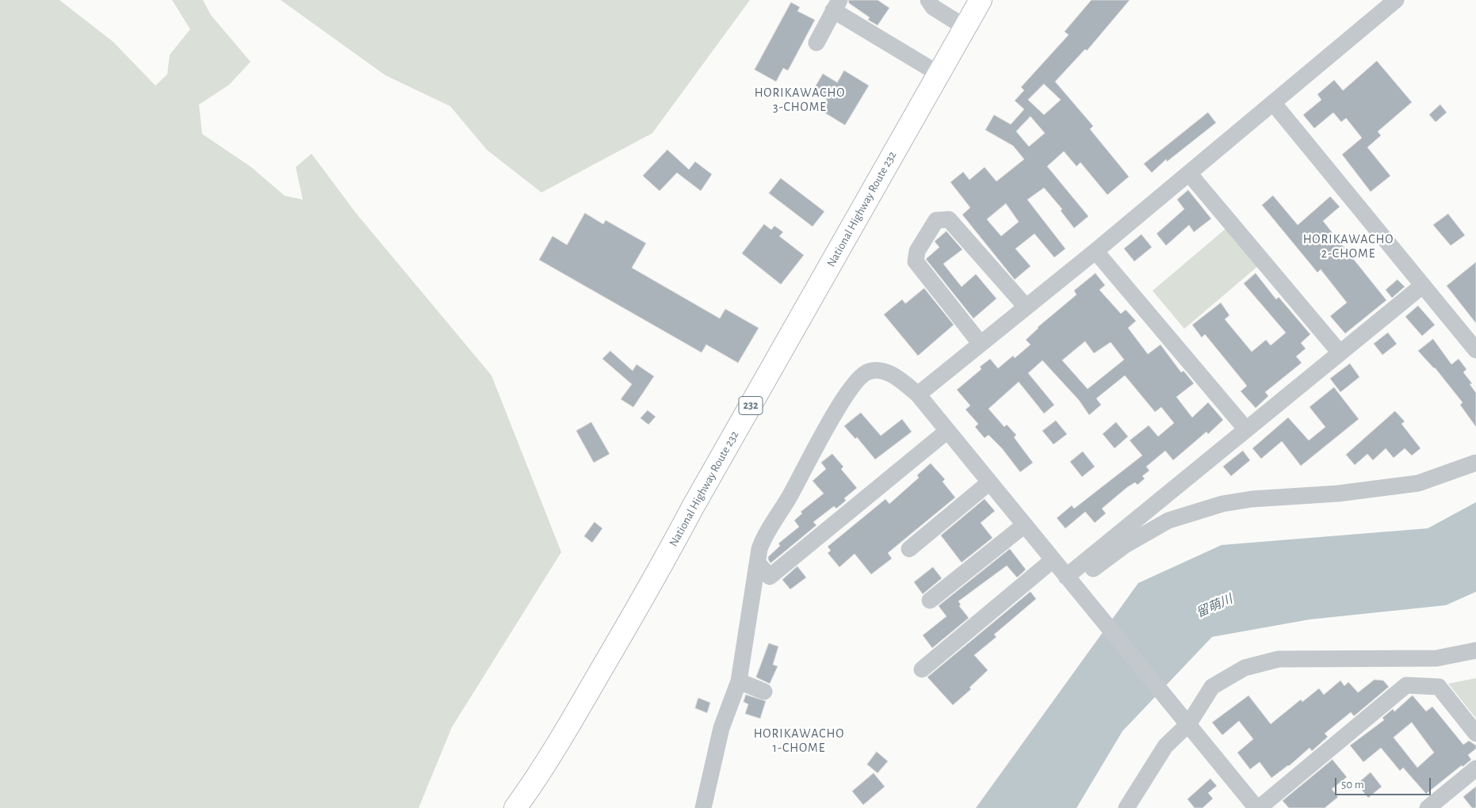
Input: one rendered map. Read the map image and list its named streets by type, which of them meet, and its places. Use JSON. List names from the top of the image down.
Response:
{
  "streets": {
    "highway": ["National Highway Route 232", "232"]
  },
  "districts": ["HORIKAWACHO 3-CHOME", "HORIKAWACHO 2-CHOME", "HORIKAWACHO 1-CHOME"],
  "water": ["留萌川"],
  "scale_bar": "50 m"
}
